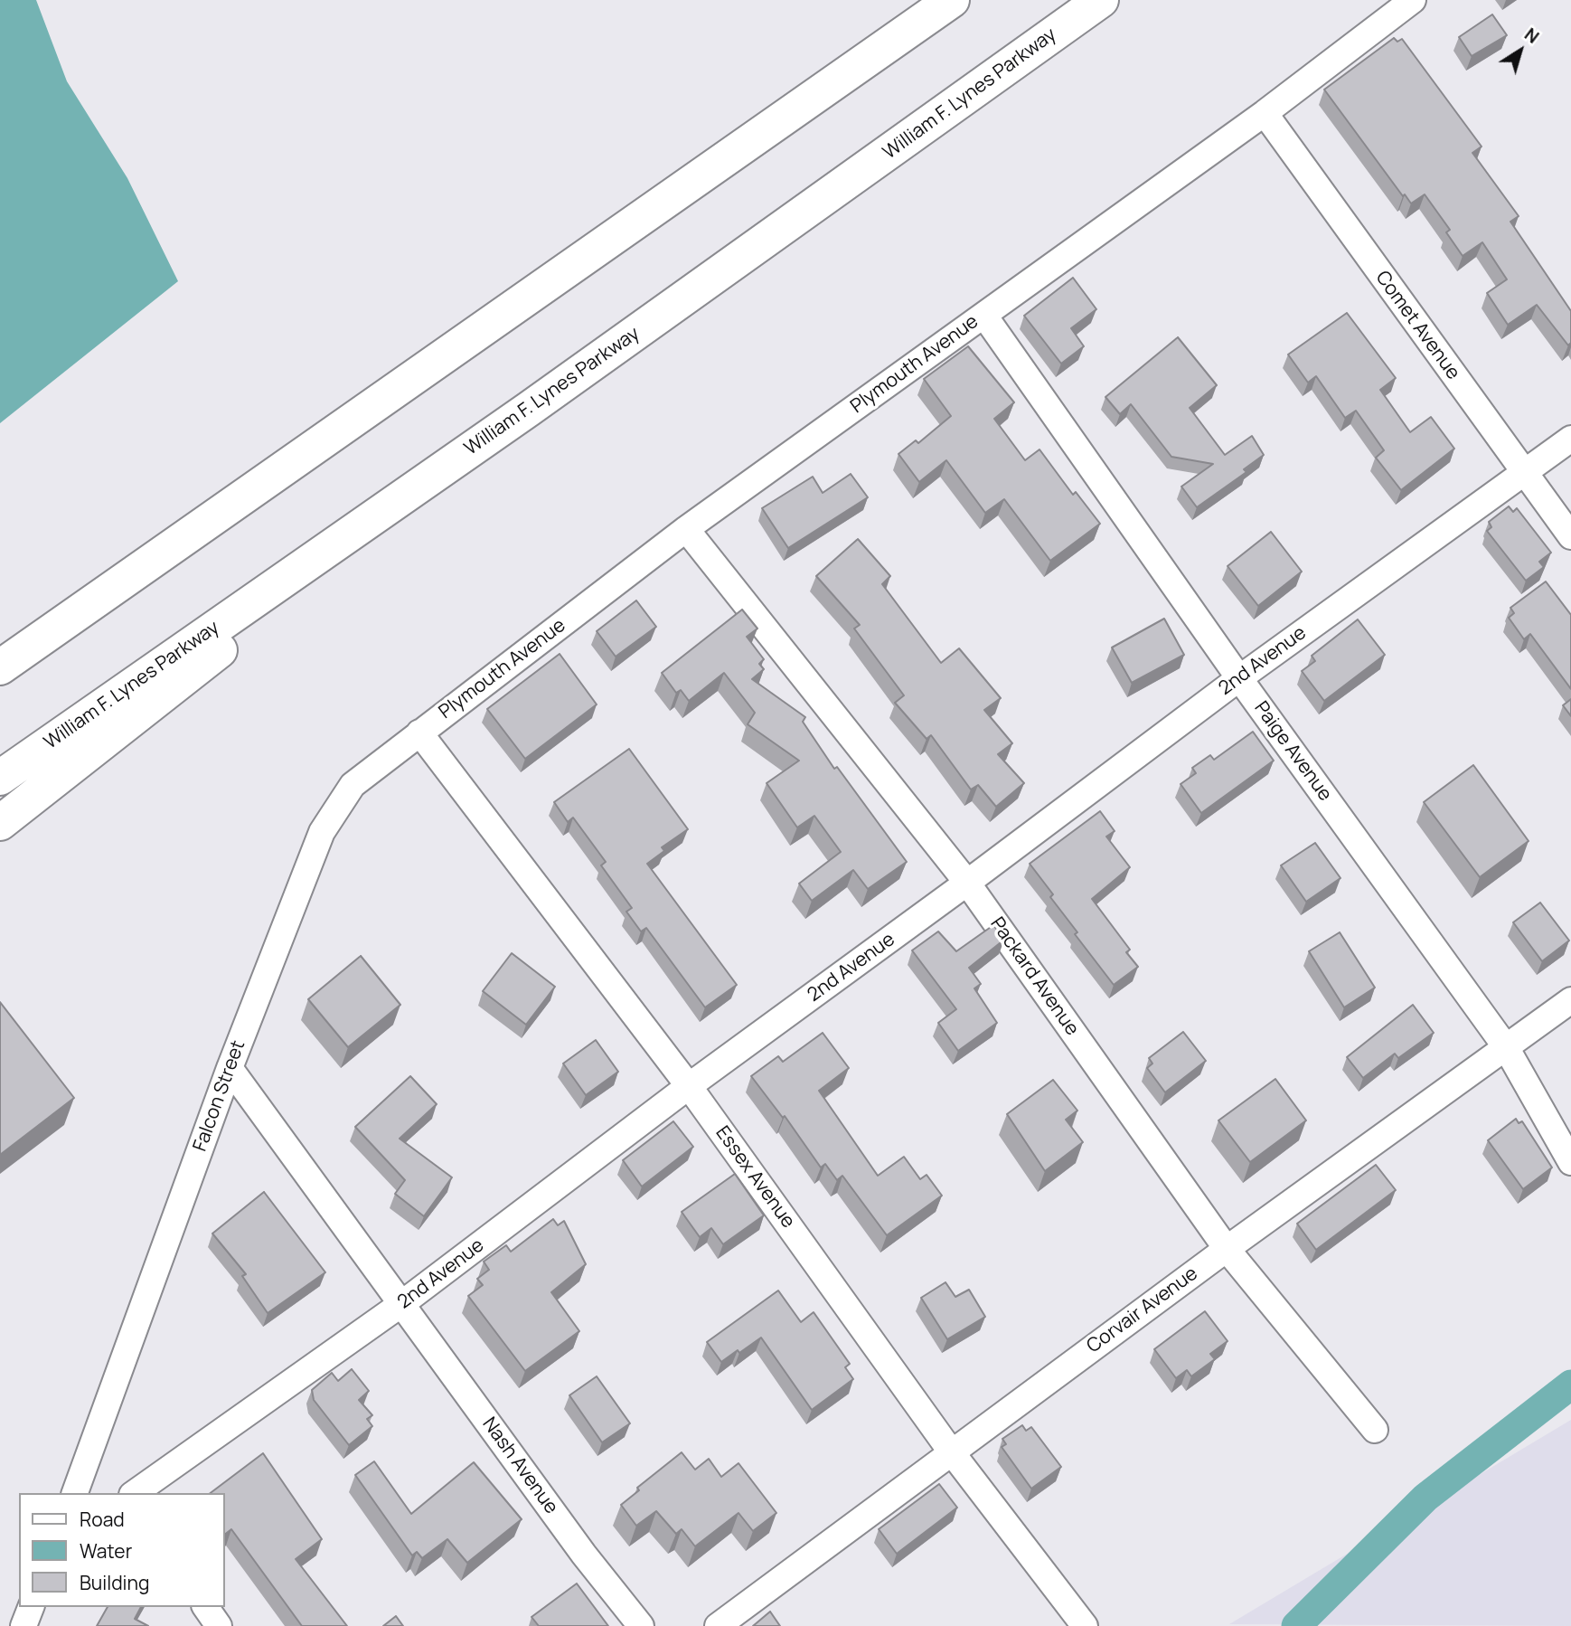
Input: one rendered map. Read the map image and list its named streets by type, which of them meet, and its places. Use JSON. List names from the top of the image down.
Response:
{
  "streets": {
    "highway": ["William F. Lynes Parkway"],
    "street": [
      "Comet Avenue",
      "Plymouth Avenue",
      "2nd Avenue",
      "Paige Avenue",
      "Packard Avenue",
      "Falcon Street",
      "Essex Avenue",
      "Corvair Avenue",
      "Nash Avenue"
    ]
  },
  "crossings": [
    ["Comet Avenue", "Plymouth Avenue"],
    ["Comet Avenue", "2nd Avenue"],
    ["Plymouth Avenue", "Paige Avenue"],
    ["Plymouth Avenue", "Packard Avenue"],
    ["Plymouth Avenue", "Falcon Street"],
    ["Plymouth Avenue", "Essex Avenue"],
    ["2nd Avenue", "Paige Avenue"],
    ["2nd Avenue", "Packard Avenue"],
    ["2nd Avenue", "Essex Avenue"],
    ["2nd Avenue", "Nash Avenue"],
    ["Paige Avenue", "Corvair Avenue"],
    ["Packard Avenue", "Corvair Avenue"],
    ["Falcon Street", "Essex Avenue"],
    ["Falcon Street", "Nash Avenue"],
    ["Essex Avenue", "Corvair Avenue"]
  ],
  "legend": ["Road", "Water", "Building"],
  "north": "top right"
}
